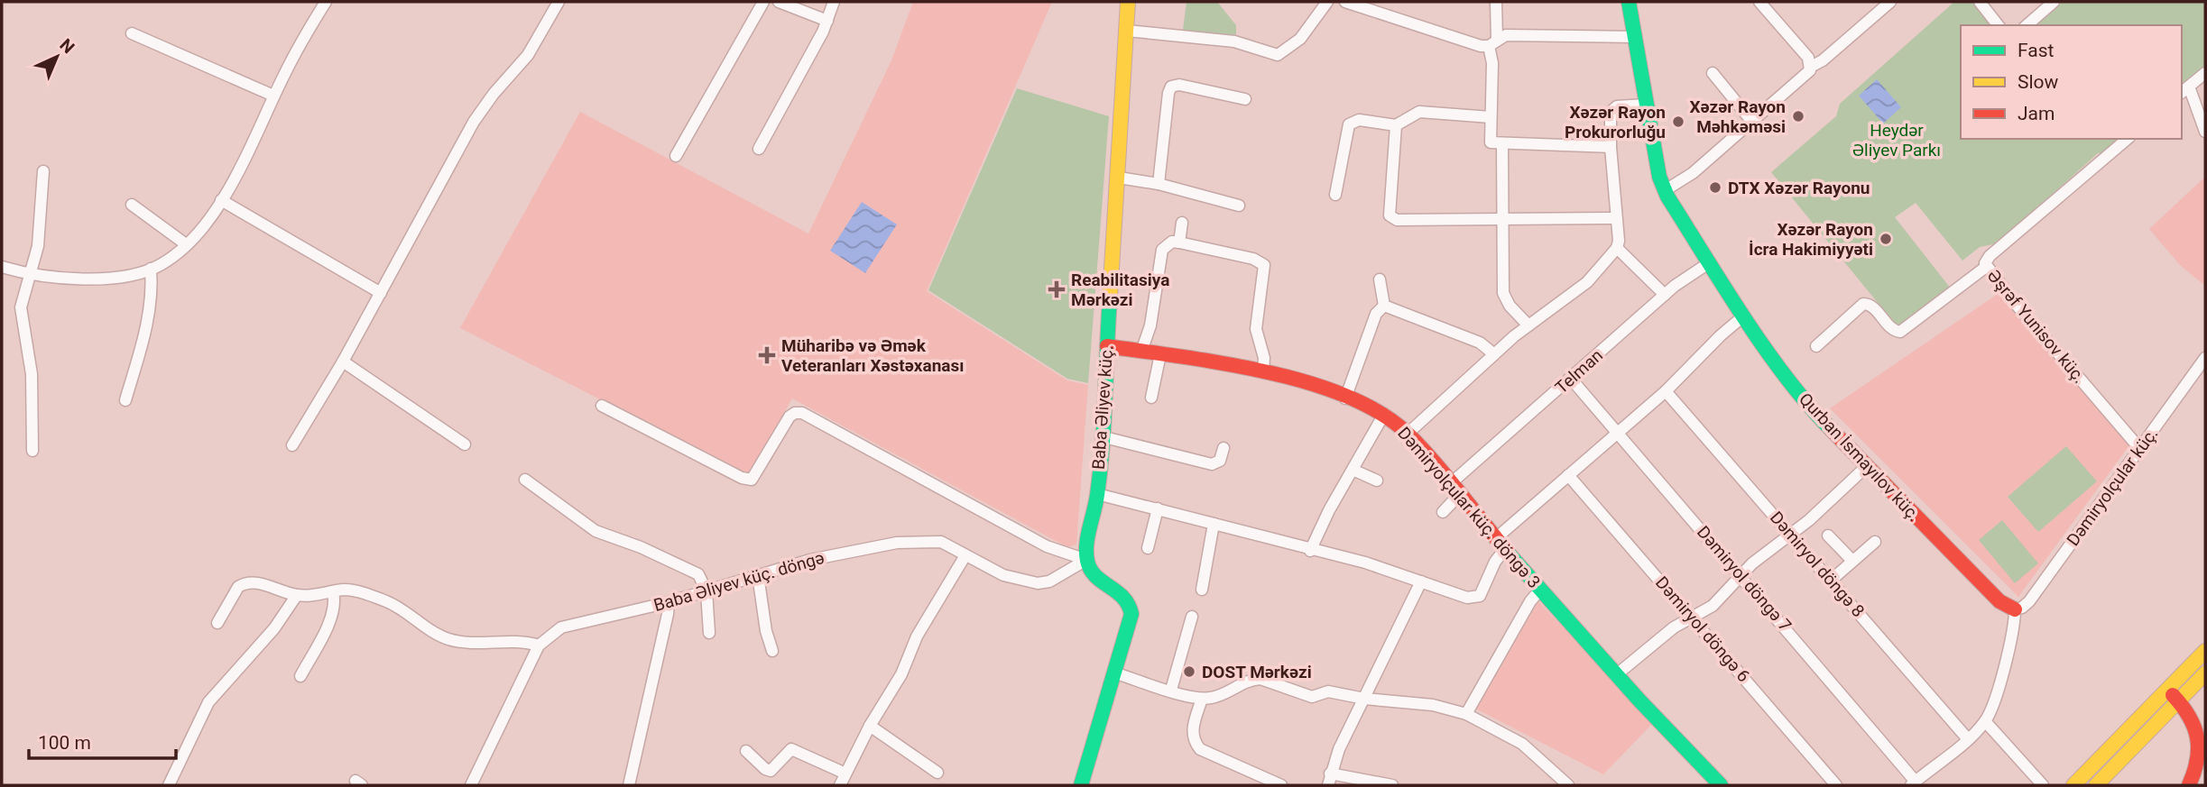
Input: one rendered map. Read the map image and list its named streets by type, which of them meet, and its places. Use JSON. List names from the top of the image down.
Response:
{
  "streets": {
    "street": [
      "Əşrəf Yunisov küç.",
      "Telman",
      "Baba Əliyev küç.",
      "Qurban İsmayılov küç.",
      "Dəmiryolçular küç.",
      "Dəmiryolçular küç. döngə 3",
      "Dəmiryol döngə 8",
      "Dəmiryol döngə 7",
      "Baba Əliyev küç. döngə",
      "Dəmiryol döngə 6"
    ]
  },
  "crossings": [
    ["Əşrəf Yunisov küç.", "Dəmiryolçular küç."],
    ["Telman", "Qurban İsmayılov küç."],
    ["Telman", "Dəmiryolçular küç. döngə 3"],
    ["Telman", "Dəmiryol döngə 7"],
    ["Baba Əliyev küç.", "Dəmiryolçular küç. döngə 3"],
    ["Baba Əliyev küç.", "Baba Əliyev küç. döngə"],
    ["Qurban İsmayılov küç.", "Dəmiryolçular küç."]
  ],
  "parks": ["Heydər Əliyev Parkı"],
  "places": {
    "other": [
      "Xəzər Rayon Məhkəməsi",
      "Xəzər Rayon Prokurorluğu",
      "DTX Xəzər Rayonu",
      "Xəzər Rayon İcra Hakimiyyəti",
      "DOST Mərkəzi"
    ],
    "health": ["Reabilitasiya Mərkəzi", "Müharibə və Əmək Veteranları Xəstəxanası"]
  },
  "legend": ["Fast", "Slow", "Jam"],
  "scale_bar": "100 m",
  "north": "top right"
}
